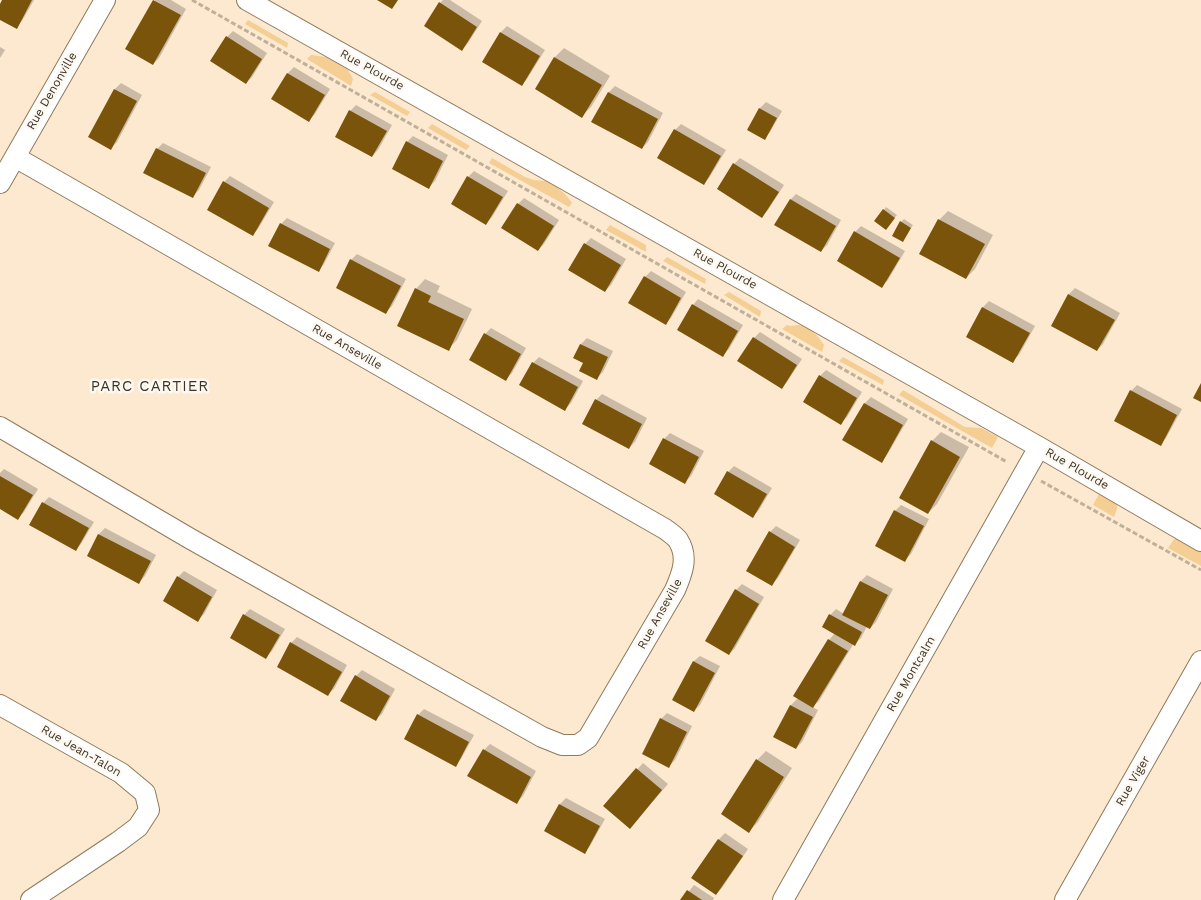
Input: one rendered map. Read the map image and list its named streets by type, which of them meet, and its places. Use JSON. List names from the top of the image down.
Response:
{
  "streets": {
    "street": [
      "Rue Plourde",
      "Rue Denonville",
      "Rue Anseville",
      "Rue Montcalm",
      "Rue Jean-Talon",
      "Rue Viger"
    ]
  },
  "crossings": [
    ["Rue Plourde", "Rue Montcalm"],
    ["Rue Denonville", "Rue Anseville"]
  ],
  "districts": ["PARC CARTIER"]
}
